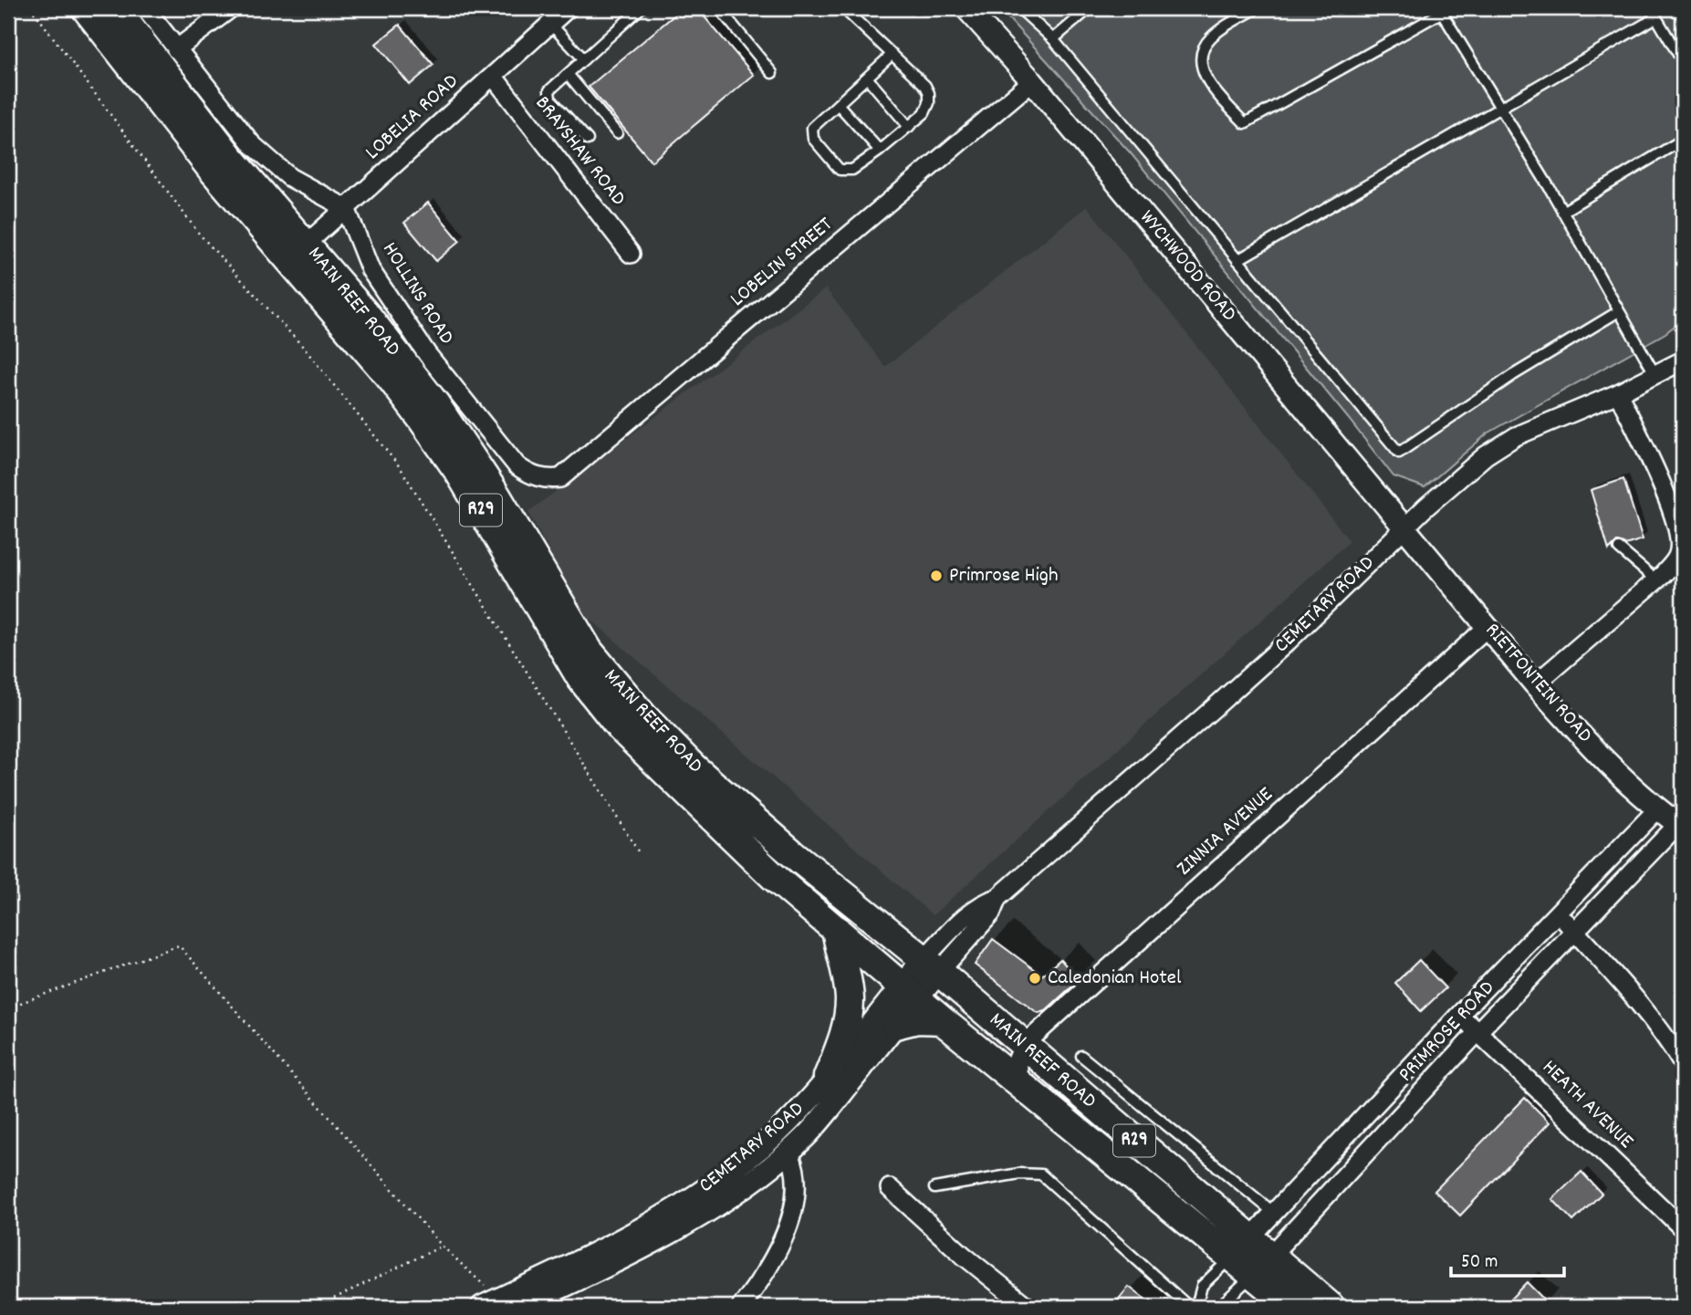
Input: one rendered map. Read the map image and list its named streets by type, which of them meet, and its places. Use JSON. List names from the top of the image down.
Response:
{
  "streets": {
    "main road": ["MAIN REEF ROAD", "R29"],
    "street": [
      "LOBELIA ROAD",
      "BRAYSHAW ROAD",
      "LOBELIN STREET",
      "WYCHWOOD ROAD",
      "HOLLINS ROAD",
      "CEMETARY ROAD",
      "RIETFONTEIN ROAD",
      "ZINNIA AVENUE",
      "PRIMROSE ROAD",
      "HEATH AVENUE"
    ]
  },
  "crossings": [
    ["LOBELIA ROAD", "BRAYSHAW ROAD"],
    ["LOBELIA ROAD", "HOLLINS ROAD"],
    ["LOBELIA ROAD", "MAIN REEF ROAD"],
    ["LOBELIN STREET", "WYCHWOOD ROAD"],
    ["LOBELIN STREET", "HOLLINS ROAD"],
    ["WYCHWOOD ROAD", "CEMETARY ROAD"],
    ["WYCHWOOD ROAD", "RIETFONTEIN ROAD"],
    ["MAIN REEF ROAD", "CEMETARY ROAD"],
    ["MAIN REEF ROAD", "ZINNIA AVENUE"],
    ["MAIN REEF ROAD", "PRIMROSE ROAD"],
    ["CEMETARY ROAD", "RIETFONTEIN ROAD"],
    ["RIETFONTEIN ROAD", "ZINNIA AVENUE"],
    ["RIETFONTEIN ROAD", "PRIMROSE ROAD"],
    ["PRIMROSE ROAD", "HEATH AVENUE"]
  ],
  "places": ["Primrose High", "Caledonian Hotel"],
  "scale_bar": "50 m"
}
